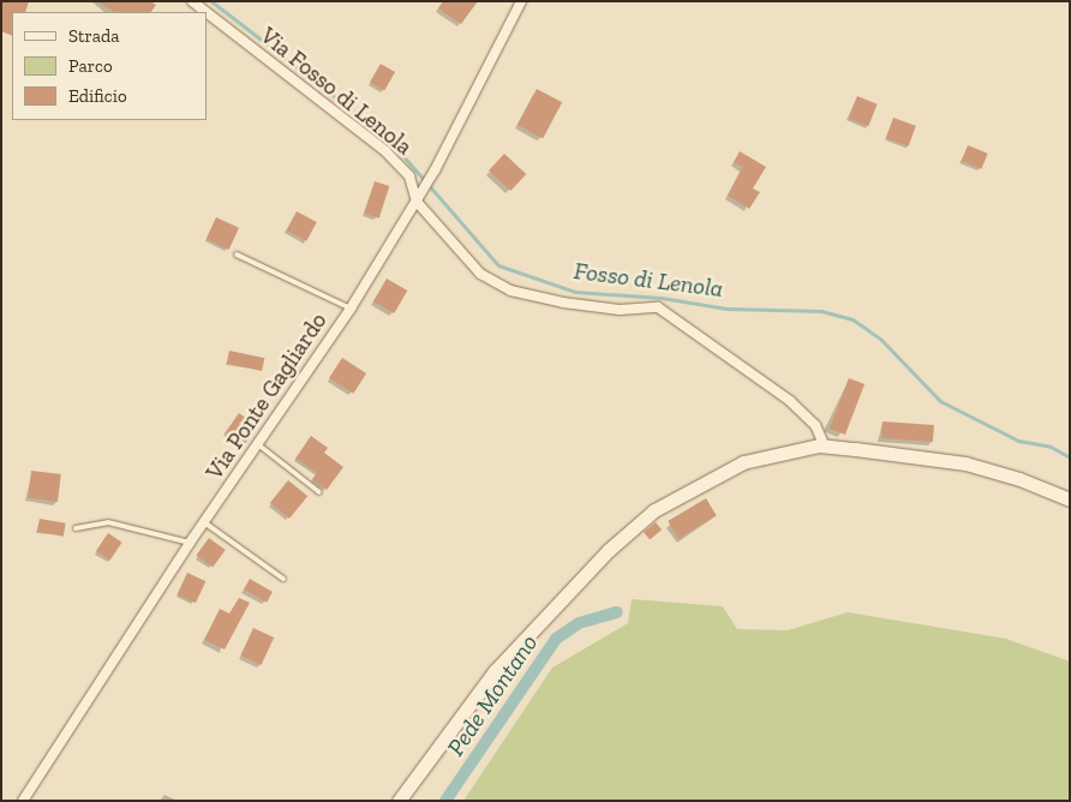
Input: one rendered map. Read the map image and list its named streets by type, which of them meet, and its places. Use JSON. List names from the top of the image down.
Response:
{
  "streets": {
    "street": ["Via Fosso di Lenola", "Via Ponte Gagliardo"]
  },
  "crossings": [
    ["Via Fosso di Lenola", "Via Ponte Gagliardo"]
  ],
  "water": ["Fosso di Lenola", "Pede Montano"],
  "legend": ["Strada", "Parco", "Edificio"]
}
